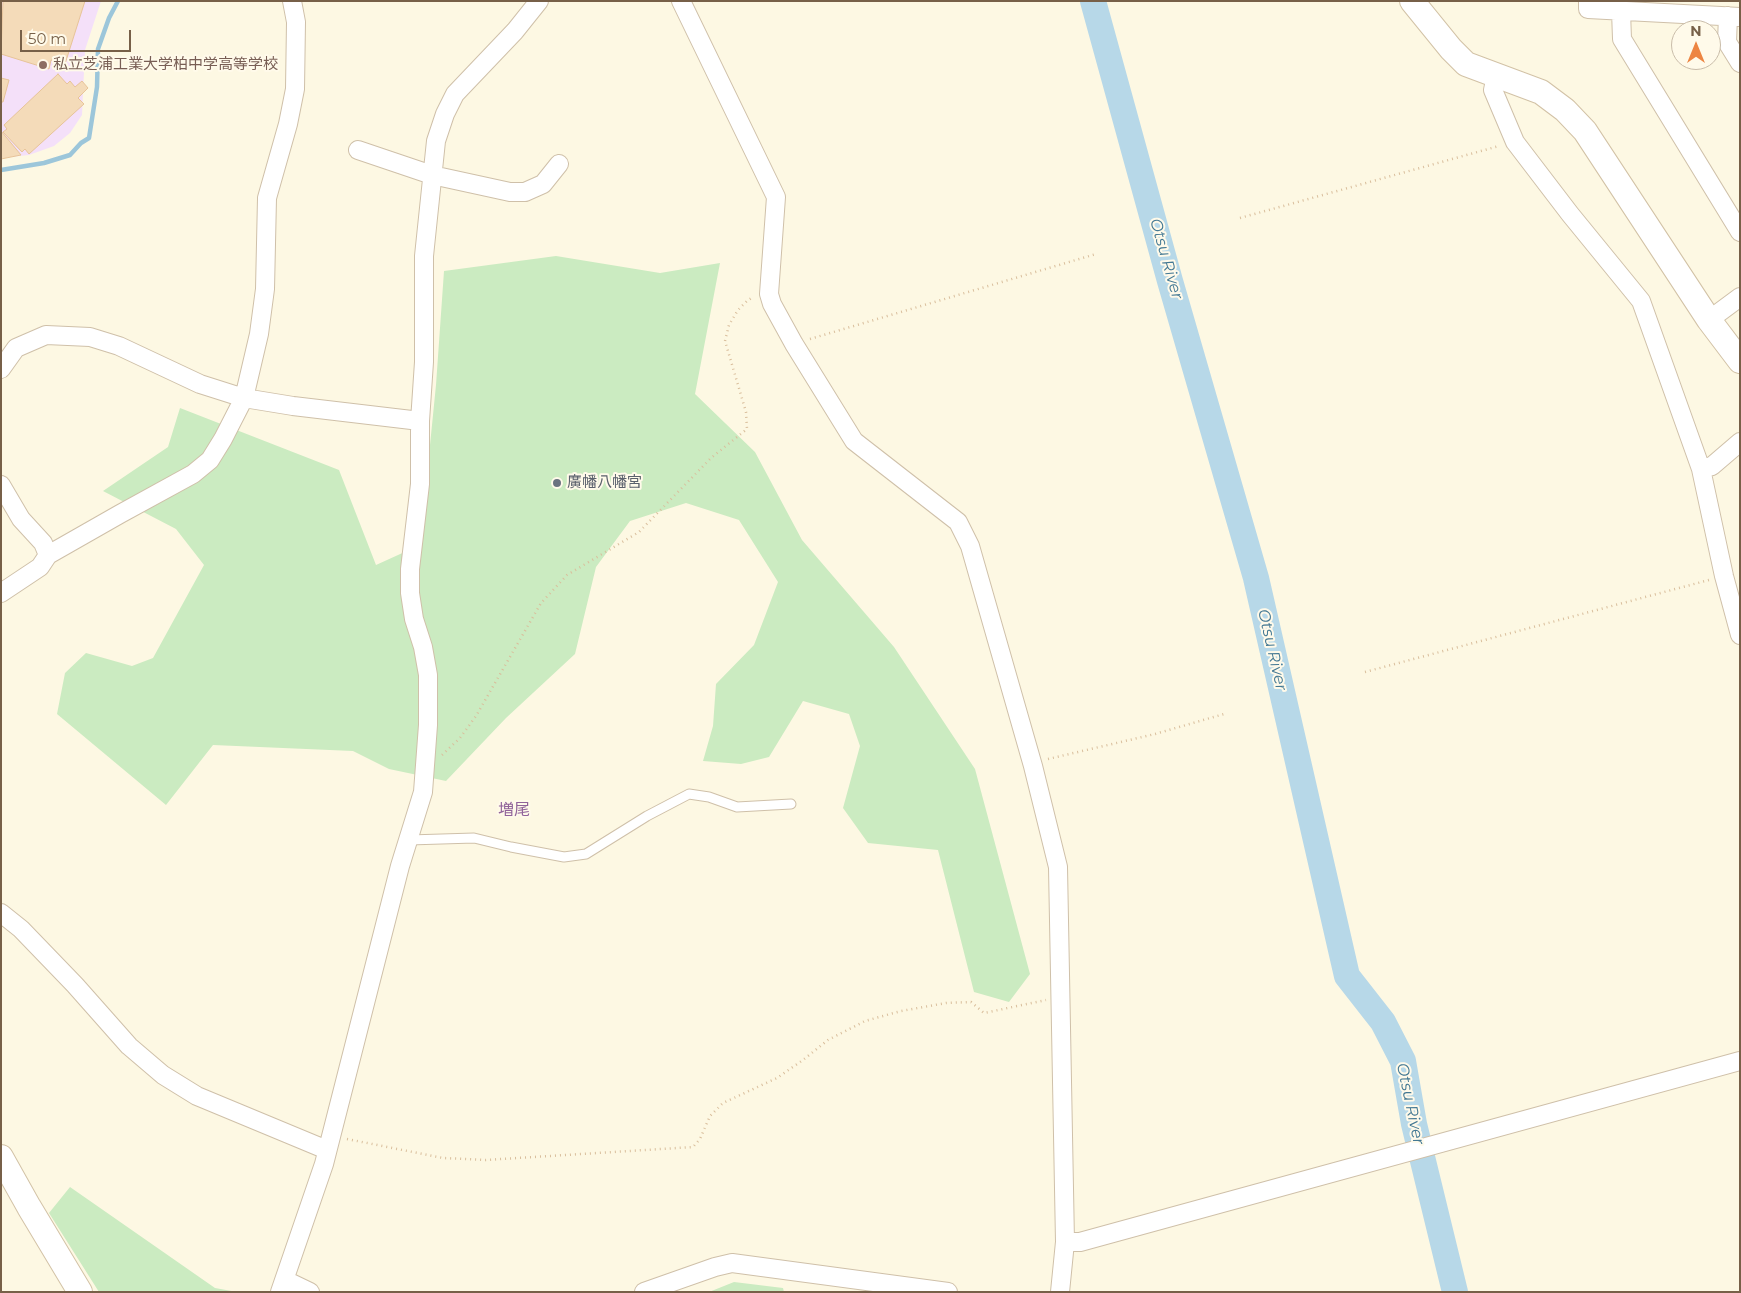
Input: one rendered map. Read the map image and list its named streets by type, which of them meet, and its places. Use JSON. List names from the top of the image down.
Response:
{
  "districts": ["増尾"],
  "water": ["Otsu River"],
  "places": ["私立芝浦工業大学柏中学高等学校", "廣幡八幡宮"],
  "scale_bar": "50 m",
  "north": "top"
}
